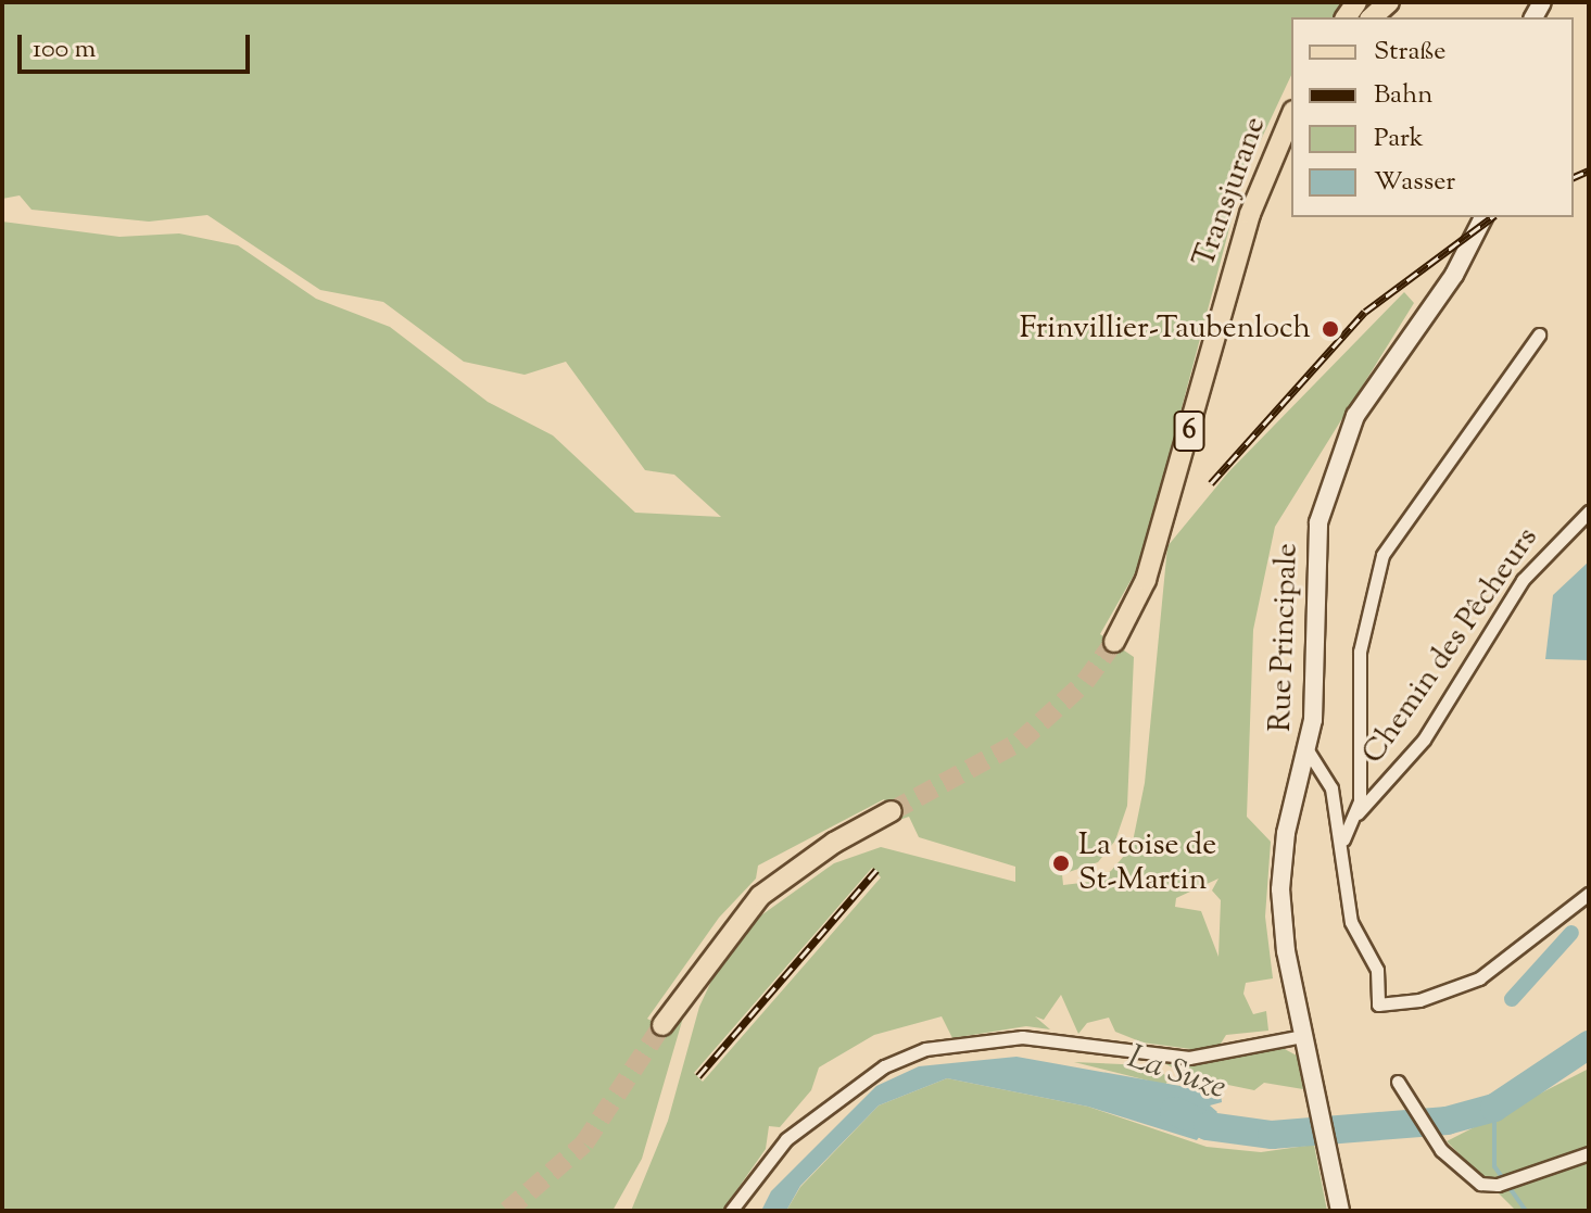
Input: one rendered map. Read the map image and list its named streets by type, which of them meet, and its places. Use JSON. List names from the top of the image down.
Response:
{
  "streets": {
    "main road": ["Transjurane", "6", "Rue Principale"],
    "street": ["Chemin des Pêcheurs"]
  },
  "water": ["La Suze"],
  "places": ["Frinvillier-Taubenloch", "La toise de St-Martin"],
  "legend": [
    "Straße",
    "Bahn",
    "Park",
    "Wasser"
  ],
  "scale_bar": "100 m"
}
